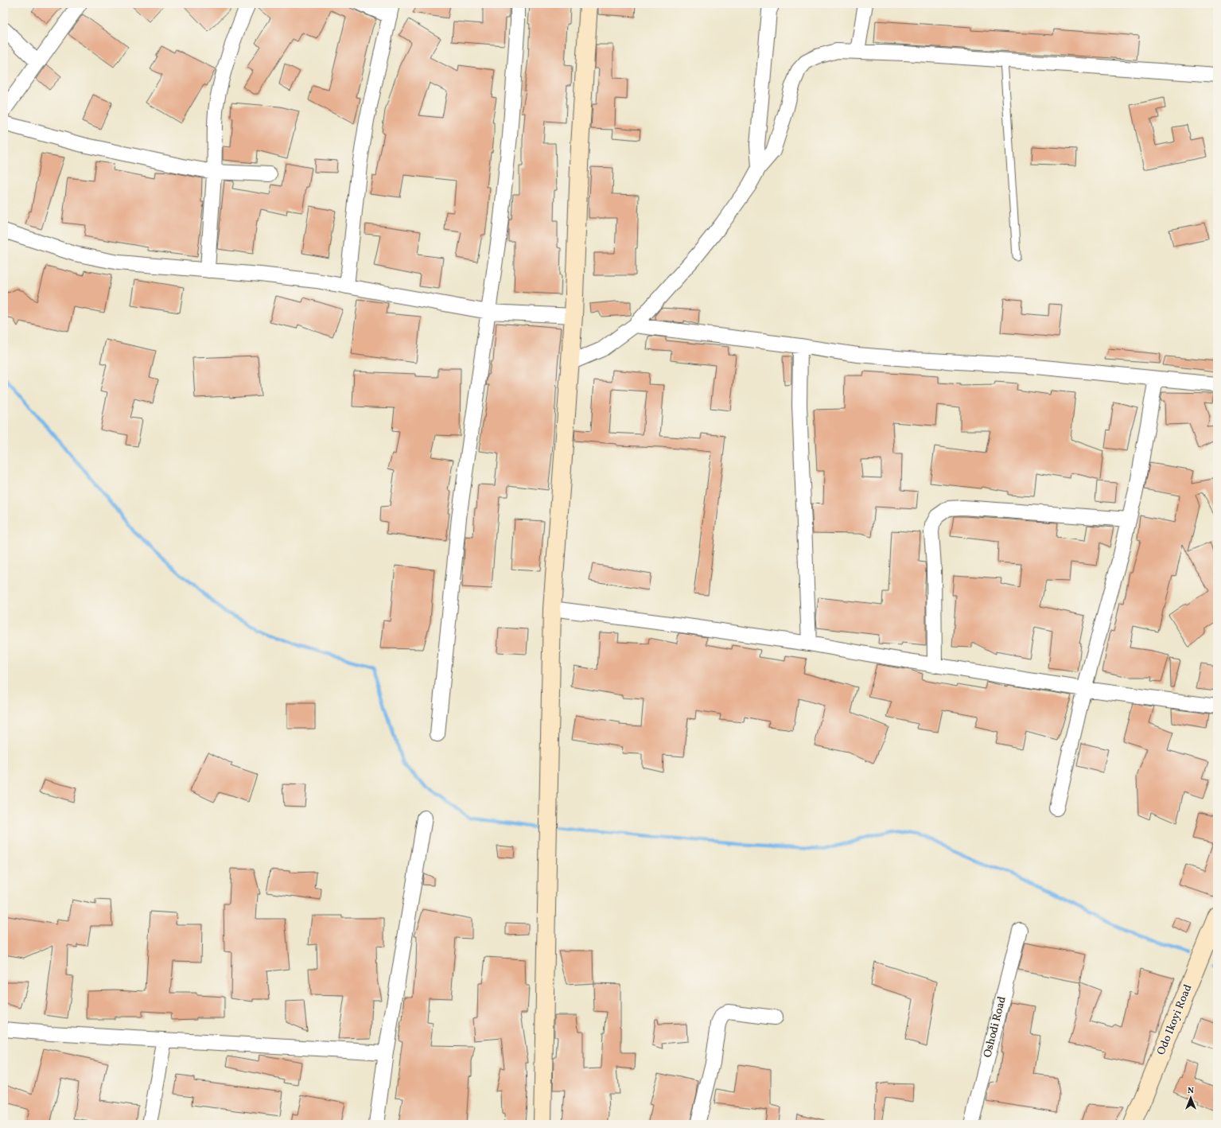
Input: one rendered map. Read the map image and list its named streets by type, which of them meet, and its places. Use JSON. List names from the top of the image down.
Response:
{
  "streets": {
    "street": ["Odo Ikoyi Road", "Oshodi Road"]
  },
  "north": "top"
}
